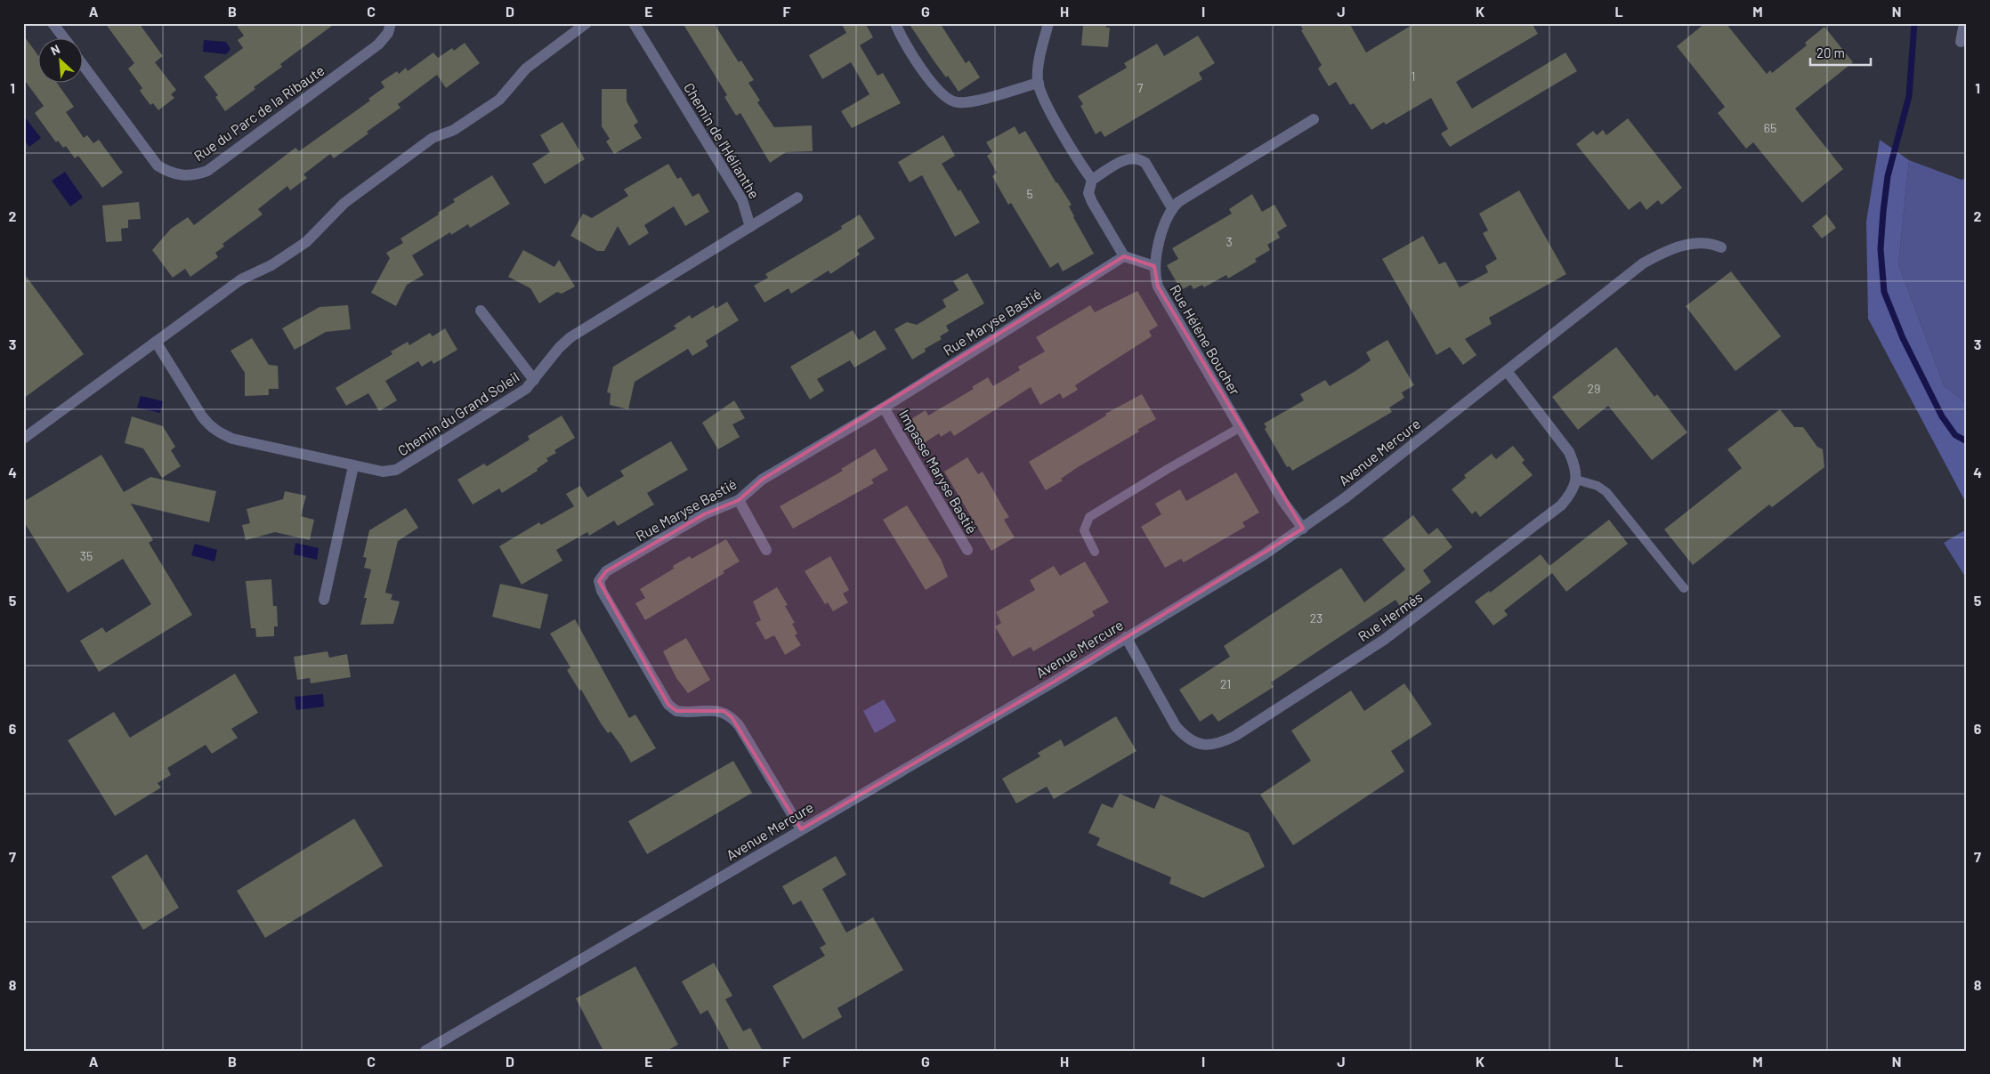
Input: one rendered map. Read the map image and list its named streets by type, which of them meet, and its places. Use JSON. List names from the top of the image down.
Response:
{
  "streets": {
    "street": [
      "Rue du Parc de la Ribaute",
      "Chemin de l'Hélianthe",
      "Rue Maryse Bastié",
      "Rue Hélène Boucher",
      "Chemin du Grand Soleil",
      "Avenue Mercure",
      "Impasse Maryse Bastié",
      "Rue Hermés"
    ]
  },
  "crossings": [
    ["Chemin de l'Hélianthe", "Chemin du Grand Soleil"],
    ["Rue Maryse Bastié", "Avenue Mercure"],
    ["Rue Maryse Bastié", "Impasse Maryse Bastié"],
    ["Rue Hélène Boucher", "Avenue Mercure"],
    ["Avenue Mercure", "Rue Hermés"]
  ],
  "house_numbers": [
    "1",
    "7",
    "65",
    "5",
    "3",
    "29",
    "35",
    "23",
    "21"
  ],
  "scale_bar": "20 m",
  "north": "top left",
  "grid": {
    "columns": [
      "A",
      "B",
      "C",
      "D",
      "E",
      "F",
      "G",
      "H",
      "I",
      "J",
      "K",
      "L",
      "M",
      "N"
    ],
    "rows": [
      "1",
      "2",
      "3",
      "4",
      "5",
      "6",
      "7",
      "8"
    ]
  }
}
